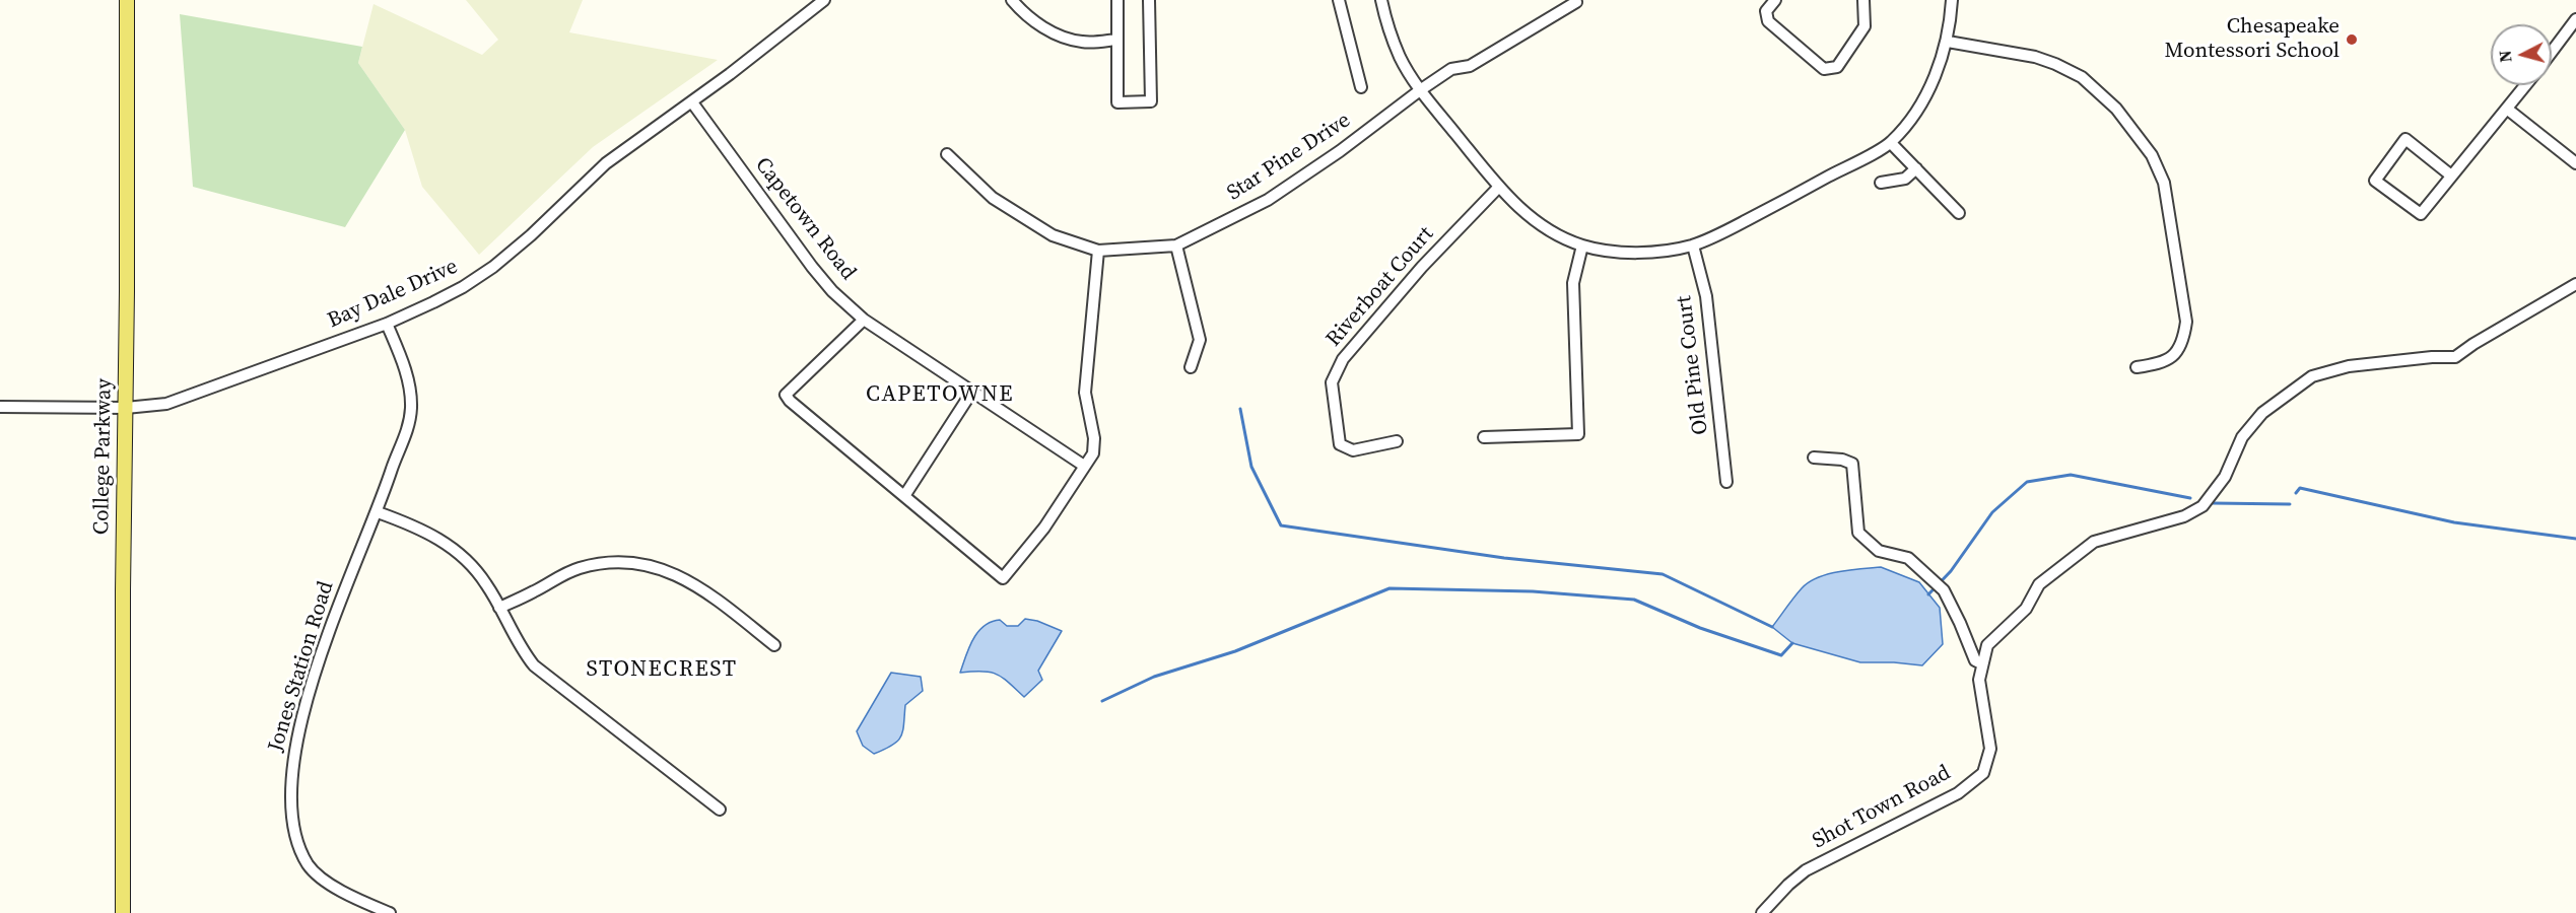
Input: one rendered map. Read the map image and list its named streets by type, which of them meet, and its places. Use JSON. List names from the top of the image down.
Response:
{
  "streets": {
    "main road": ["College Parkway"],
    "street": [
      "Star Pine Drive",
      "Capetown Road",
      "Riverboat Court",
      "Bay Dale Drive",
      "Old Pine Court",
      "Jones Station Road",
      "Shot Town Road"
    ]
  },
  "crossings": [
    ["Capetown Road", "Bay Dale Drive"],
    ["Bay Dale Drive", "College Parkway"],
    ["Bay Dale Drive", "Jones Station Road"]
  ],
  "districts": ["CAPETOWNE", "STONECREST"],
  "places": ["Chesapeake Montessori School"],
  "north": "left"
}
